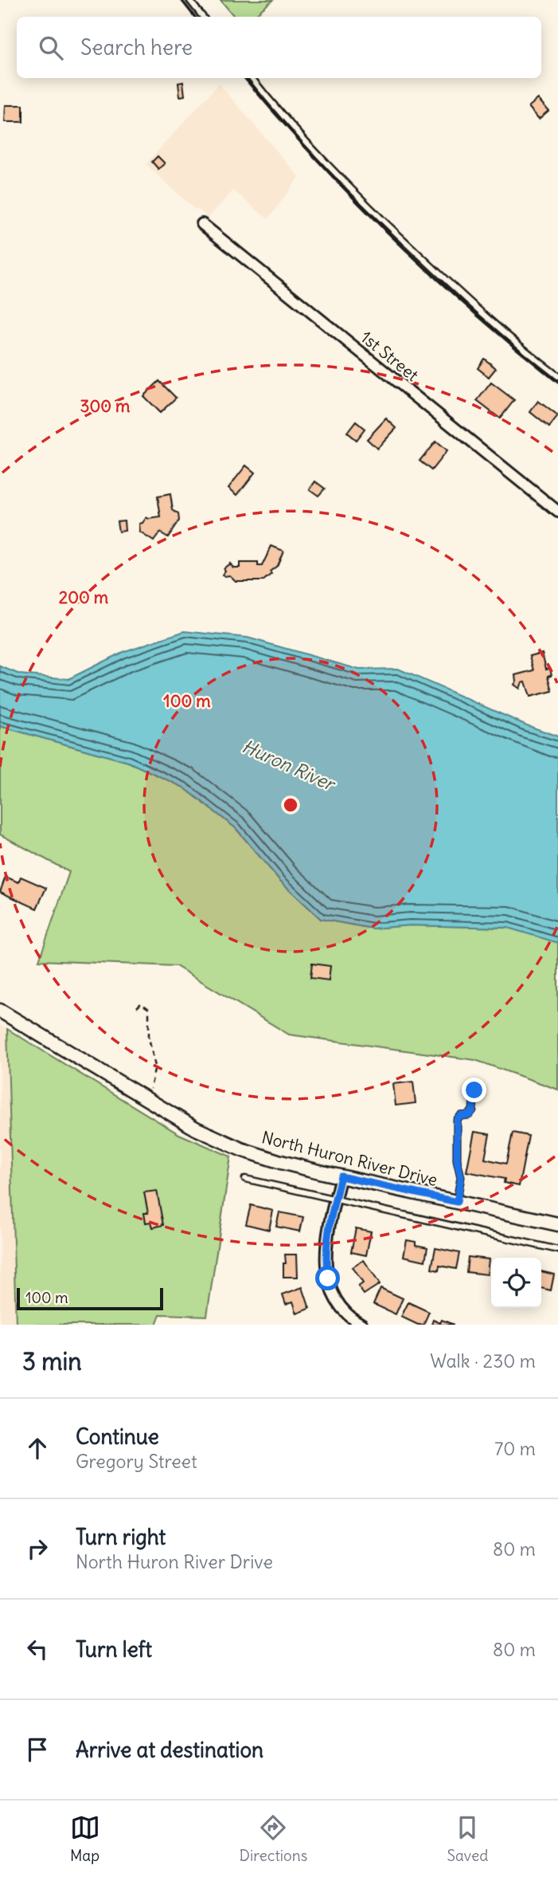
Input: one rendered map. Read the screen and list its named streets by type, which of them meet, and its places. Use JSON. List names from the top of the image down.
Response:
{
  "streets": {
    "main road": ["North Huron River Drive"],
    "street": ["1st Street"]
  },
  "water": ["Huron River"],
  "scale_bar": "100 m",
  "page": {
    "search": "Search here",
    "scale": "100 m",
    "heading": ["3 min", "Walk · 230 m"],
    "list": [
      ["Continue", "Gregory Street", "70 m"],
      ["Turn right", "North Huron River Drive", "80 m"],
      ["Turn left", "80 m"],
      "Arrive at destination"
    ],
    "nav": ["Map", "Directions", "Saved"]
  },
  "rings": ["300 m", "200 m", "100 m"]
}
